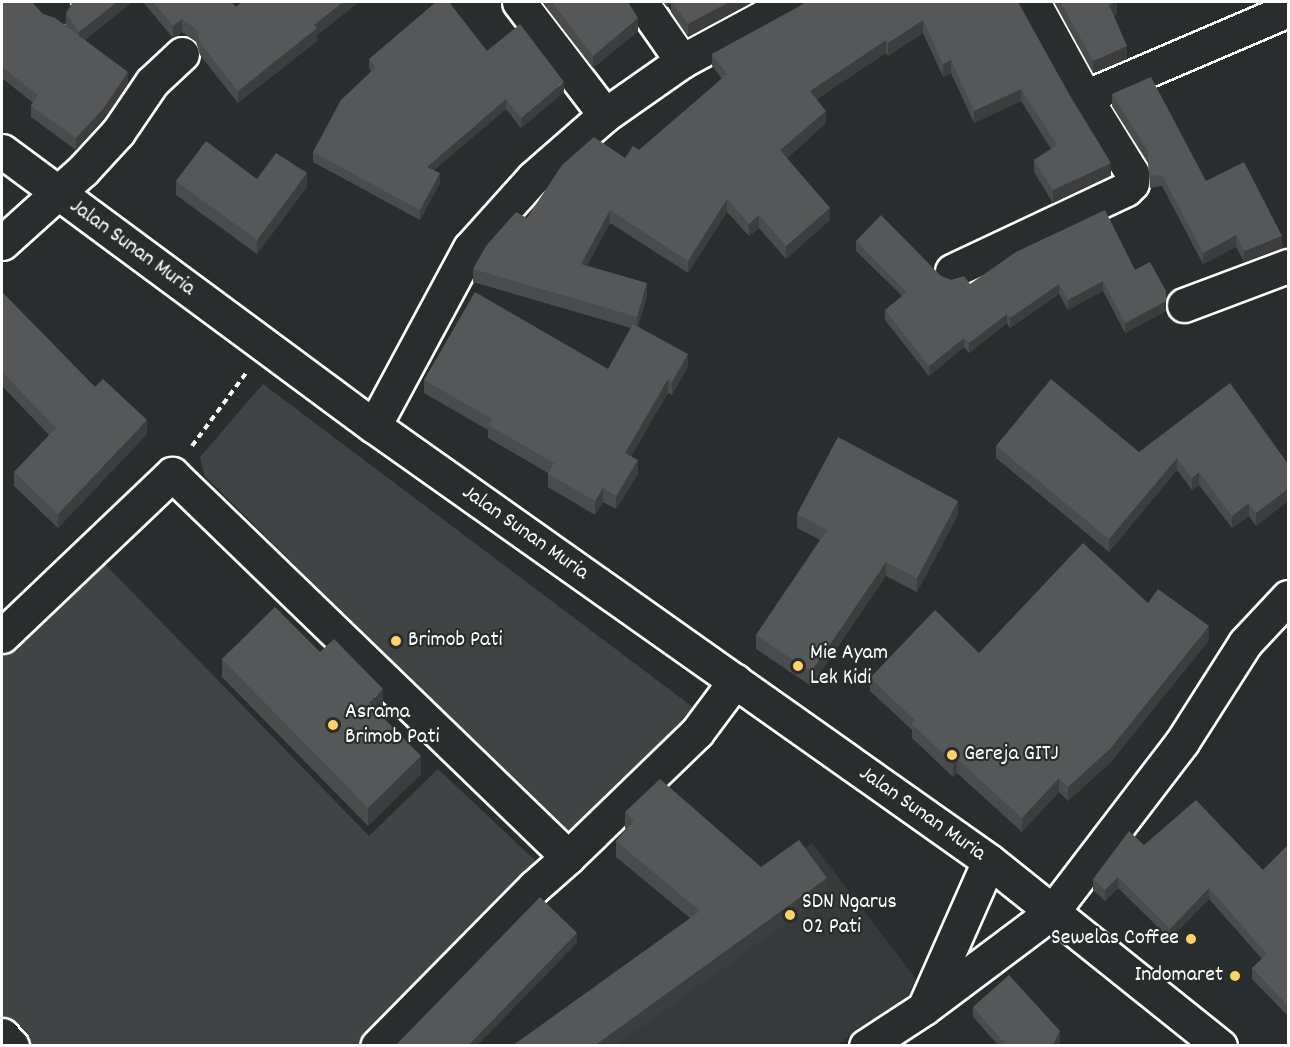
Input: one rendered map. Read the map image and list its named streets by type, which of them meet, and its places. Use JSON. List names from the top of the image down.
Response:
{
  "streets": {
    "street": ["Jalan Sunan Muria"]
  },
  "places": [
    "Brimob Pati",
    "Mie Ayam Lek Kidi",
    "Asrama Brimob Pati",
    "Gereja GITJ",
    "SDN Ngarus 02 Pati",
    "Sewelas Coffee",
    "Indomaret"
  ]
}
